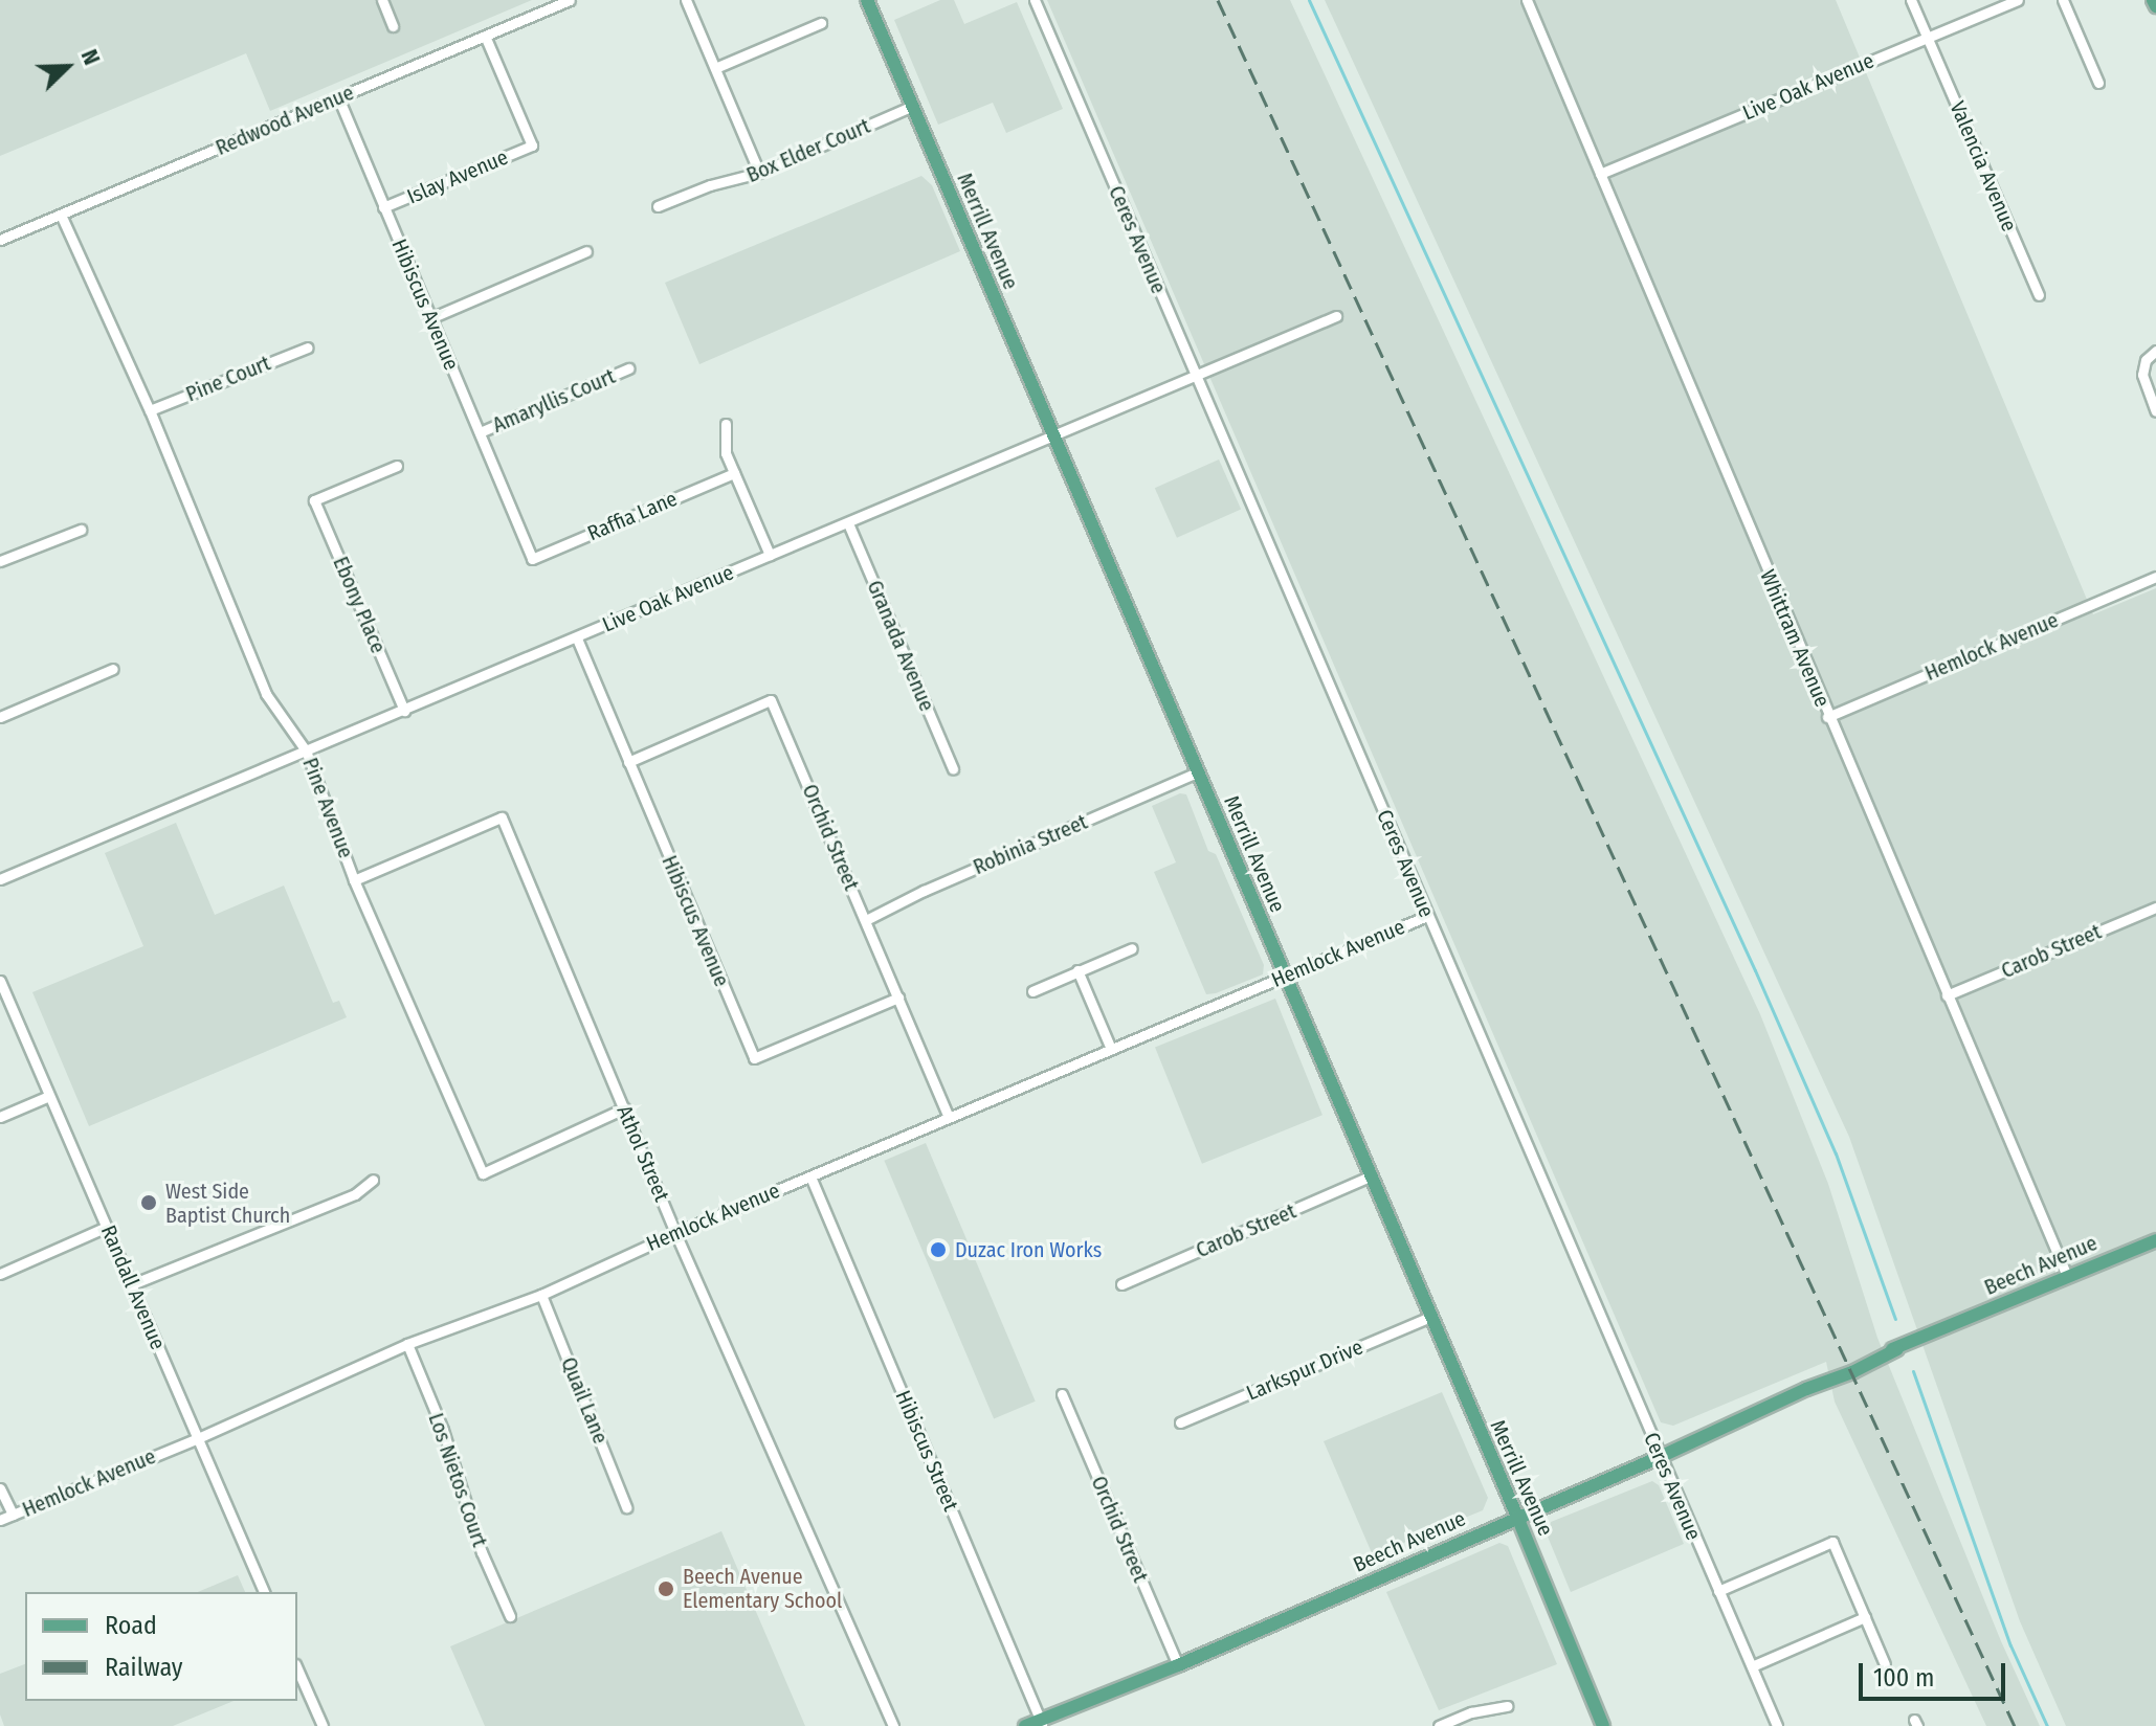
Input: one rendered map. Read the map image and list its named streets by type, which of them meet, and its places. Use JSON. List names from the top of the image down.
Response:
{
  "streets": {
    "main road": ["Merrill Avenue", "Beech Avenue"],
    "street": [
      "Live Oak Avenue",
      "Redwood Avenue",
      "Box Elder Court",
      "Valencia Avenue",
      "Islay Avenue",
      "Ceres Avenue",
      "Hibiscus Avenue",
      "Pine Court",
      "Amaryllis Court",
      "Raffia Lane",
      "Ebony Place",
      "Whittram Avenue",
      "Granada Avenue",
      "Hemlock Avenue",
      "Pine Avenue",
      "Orchid Street",
      "Robinia Street",
      "Carob Street",
      "Athol Street",
      "Randall Avenue",
      "Larkspur Drive",
      "Quail Lane",
      "Hibiscus Street",
      "Los Nietos Court"
    ]
  },
  "crossings": [
    ["Live Oak Avenue", "Valencia Avenue"],
    ["Live Oak Avenue", "Merrill Avenue"],
    ["Live Oak Avenue", "Ceres Avenue"],
    ["Live Oak Avenue", "Hibiscus Avenue"],
    ["Live Oak Avenue", "Ebony Place"],
    ["Live Oak Avenue", "Whittram Avenue"],
    ["Live Oak Avenue", "Granada Avenue"],
    ["Live Oak Avenue", "Pine Avenue"],
    ["Redwood Avenue", "Islay Avenue"],
    ["Redwood Avenue", "Hibiscus Avenue"],
    ["Redwood Avenue", "Pine Avenue"],
    ["Box Elder Court", "Merrill Avenue"],
    ["Islay Avenue", "Hibiscus Avenue"],
    ["Merrill Avenue", "Hemlock Avenue"],
    ["Merrill Avenue", "Robinia Street"],
    ["Merrill Avenue", "Carob Street"],
    ["Merrill Avenue", "Beech Avenue"],
    ["Merrill Avenue", "Larkspur Drive"],
    ["Ceres Avenue", "Hemlock Avenue"],
    ["Ceres Avenue", "Beech Avenue"],
    ["Hibiscus Avenue", "Amaryllis Court"],
    ["Hibiscus Avenue", "Raffia Lane"],
    ["Hibiscus Avenue", "Orchid Street"],
    ["Pine Court", "Pine Avenue"],
    ["Whittram Avenue", "Hemlock Avenue"],
    ["Whittram Avenue", "Carob Street"],
    ["Whittram Avenue", "Beech Avenue"],
    ["Hemlock Avenue", "Orchid Street"],
    ["Hemlock Avenue", "Athol Street"],
    ["Hemlock Avenue", "Randall Avenue"],
    ["Hemlock Avenue", "Quail Lane"],
    ["Hemlock Avenue", "Hibiscus Street"],
    ["Hemlock Avenue", "Los Nietos Court"],
    ["Pine Avenue", "Athol Street"],
    ["Orchid Street", "Robinia Street"],
    ["Orchid Street", "Beech Avenue"],
    ["Beech Avenue", "Hibiscus Street"]
  ],
  "places": ["West Side Baptist Church", "Duzac Iron Works", "Beech Avenue Elementary School"],
  "legend": ["Road", "Railway"],
  "scale_bar": "100 m",
  "north": "top right"
}
